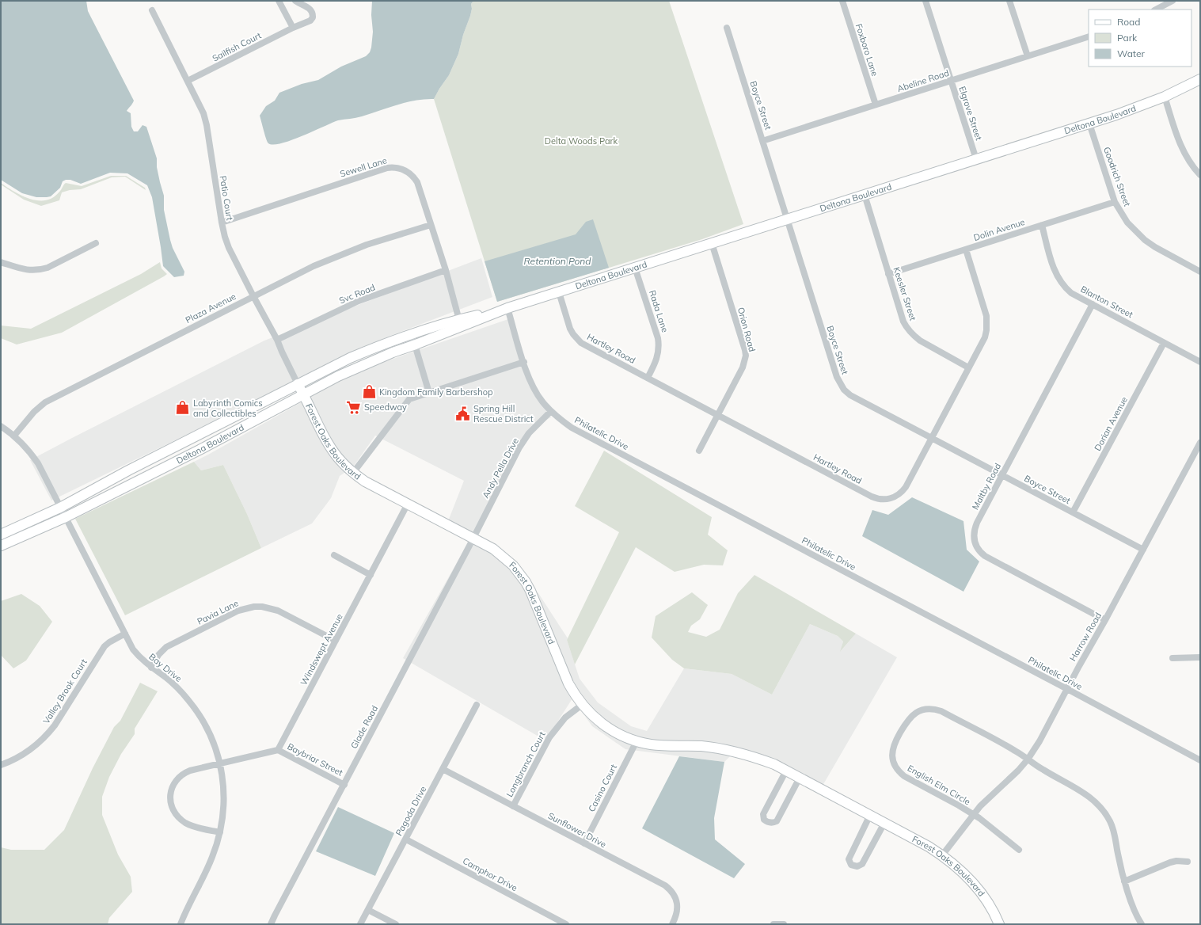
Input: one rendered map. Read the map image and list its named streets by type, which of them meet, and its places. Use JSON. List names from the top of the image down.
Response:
{
  "streets": {
    "main road": ["Deltona Boulevard", "Forest Oaks Boulevard"],
    "street": [
      "Sailfish Court",
      "Foxboro Lane",
      "Abeline Road",
      "Boyce Street",
      "Elgrove Street",
      "Sewell Lane",
      "Goodrich Street",
      "Patio Court",
      "Dolin Avenue",
      "Svc Road",
      "Keesler Street",
      "Blanton Street",
      "Plaza Avenue",
      "Rada Lane",
      "Orion Road",
      "Hartley Road",
      "Dorian Avenue",
      "Philatelic Drive",
      "Andy Pella Drive",
      "Maltby Road",
      "Pavia Lane",
      "Harrow Road",
      "Windswept Avenue",
      "Bay Drive",
      "Valley Brook Court",
      "Glade Road",
      "Baybriar Street",
      "Longbranch Court",
      "English Elm Circle",
      "Casino Court",
      "Pagoda Drive",
      "Sunflower Drive",
      "Camphor Drive"
    ]
  },
  "crossings": [
    ["Sailfish Court", "Patio Court"],
    ["Foxboro Lane", "Abeline Road"],
    ["Abeline Road", "Boyce Street"],
    ["Abeline Road", "Elgrove Street"],
    ["Boyce Street", "Deltona Boulevard"],
    ["Boyce Street", "Hartley Road"],
    ["Boyce Street", "Dorian Avenue"],
    ["Boyce Street", "Maltby Road"],
    ["Boyce Street", "Harrow Road"],
    ["Elgrove Street", "Deltona Boulevard"],
    ["Deltona Boulevard", "Sewell Lane"],
    ["Deltona Boulevard", "Goodrich Street"],
    ["Deltona Boulevard", "Patio Court"],
    ["Deltona Boulevard", "Keesler Street"],
    ["Deltona Boulevard", "Rada Lane"],
    ["Deltona Boulevard", "Orion Road"],
    ["Deltona Boulevard", "Hartley Road"],
    ["Deltona Boulevard", "Philatelic Drive"],
    ["Deltona Boulevard", "Forest Oaks Boulevard"],
    ["Deltona Boulevard", "Bay Drive"],
    ["Sewell Lane", "Patio Court"],
    ["Sewell Lane", "Svc Road"],
    ["Sewell Lane", "Plaza Avenue"],
    ["Goodrich Street", "Dolin Avenue"],
    ["Patio Court", "Svc Road"],
    ["Patio Court", "Plaza Avenue"],
    ["Patio Court", "Forest Oaks Boulevard"],
    ["Dolin Avenue", "Keesler Street"],
    ["Dolin Avenue", "Blanton Street"],
    ["Dolin Avenue", "Hartley Road"],
    ["Keesler Street", "Hartley Road"],
    ["Blanton Street", "Dorian Avenue"],
    ["Blanton Street", "Maltby Road"],
    ["Plaza Avenue", "Bay Drive"],
    ["Rada Lane", "Hartley Road"],
    ["Orion Road", "Hartley Road"],
    ["Philatelic Drive", "Andy Pella Drive"],
    ["Philatelic Drive", "Harrow Road"],
    ["Forest Oaks Boulevard", "Andy Pella Drive"],
    ["Forest Oaks Boulevard", "Harrow Road"],
    ["Forest Oaks Boulevard", "Windswept Avenue"],
    ["Forest Oaks Boulevard", "Glade Road"],
    ["Forest Oaks Boulevard", "Longbranch Court"],
    ["Forest Oaks Boulevard", "Casino Court"],
    ["Andy Pella Drive", "Glade Road"],
    ["Maltby Road", "Harrow Road"],
    ["Pavia Lane", "Windswept Avenue"],
    ["Pavia Lane", "Bay Drive"],
    ["Harrow Road", "English Elm Circle"],
    ["Windswept Avenue", "Baybriar Street"],
    ["Bay Drive", "Valley Brook Court"],
    ["Glade Road", "Baybriar Street"],
    ["Longbranch Court", "Sunflower Drive"],
    ["Casino Court", "Sunflower Drive"],
    ["Pagoda Drive", "Sunflower Drive"],
    ["Pagoda Drive", "Camphor Drive"]
  ],
  "water": ["Retention Pond"],
  "parks": ["Delta Woods Park"],
  "places": {
    "shop": ["Kingdom Family Barbershop", "Labyrinth Comics and Collectibles"],
    "supermarket": ["Speedway"],
    "public building": ["Spring Hill Rescue District"]
  },
  "legend": ["Road", "Park", "Water"]
}
